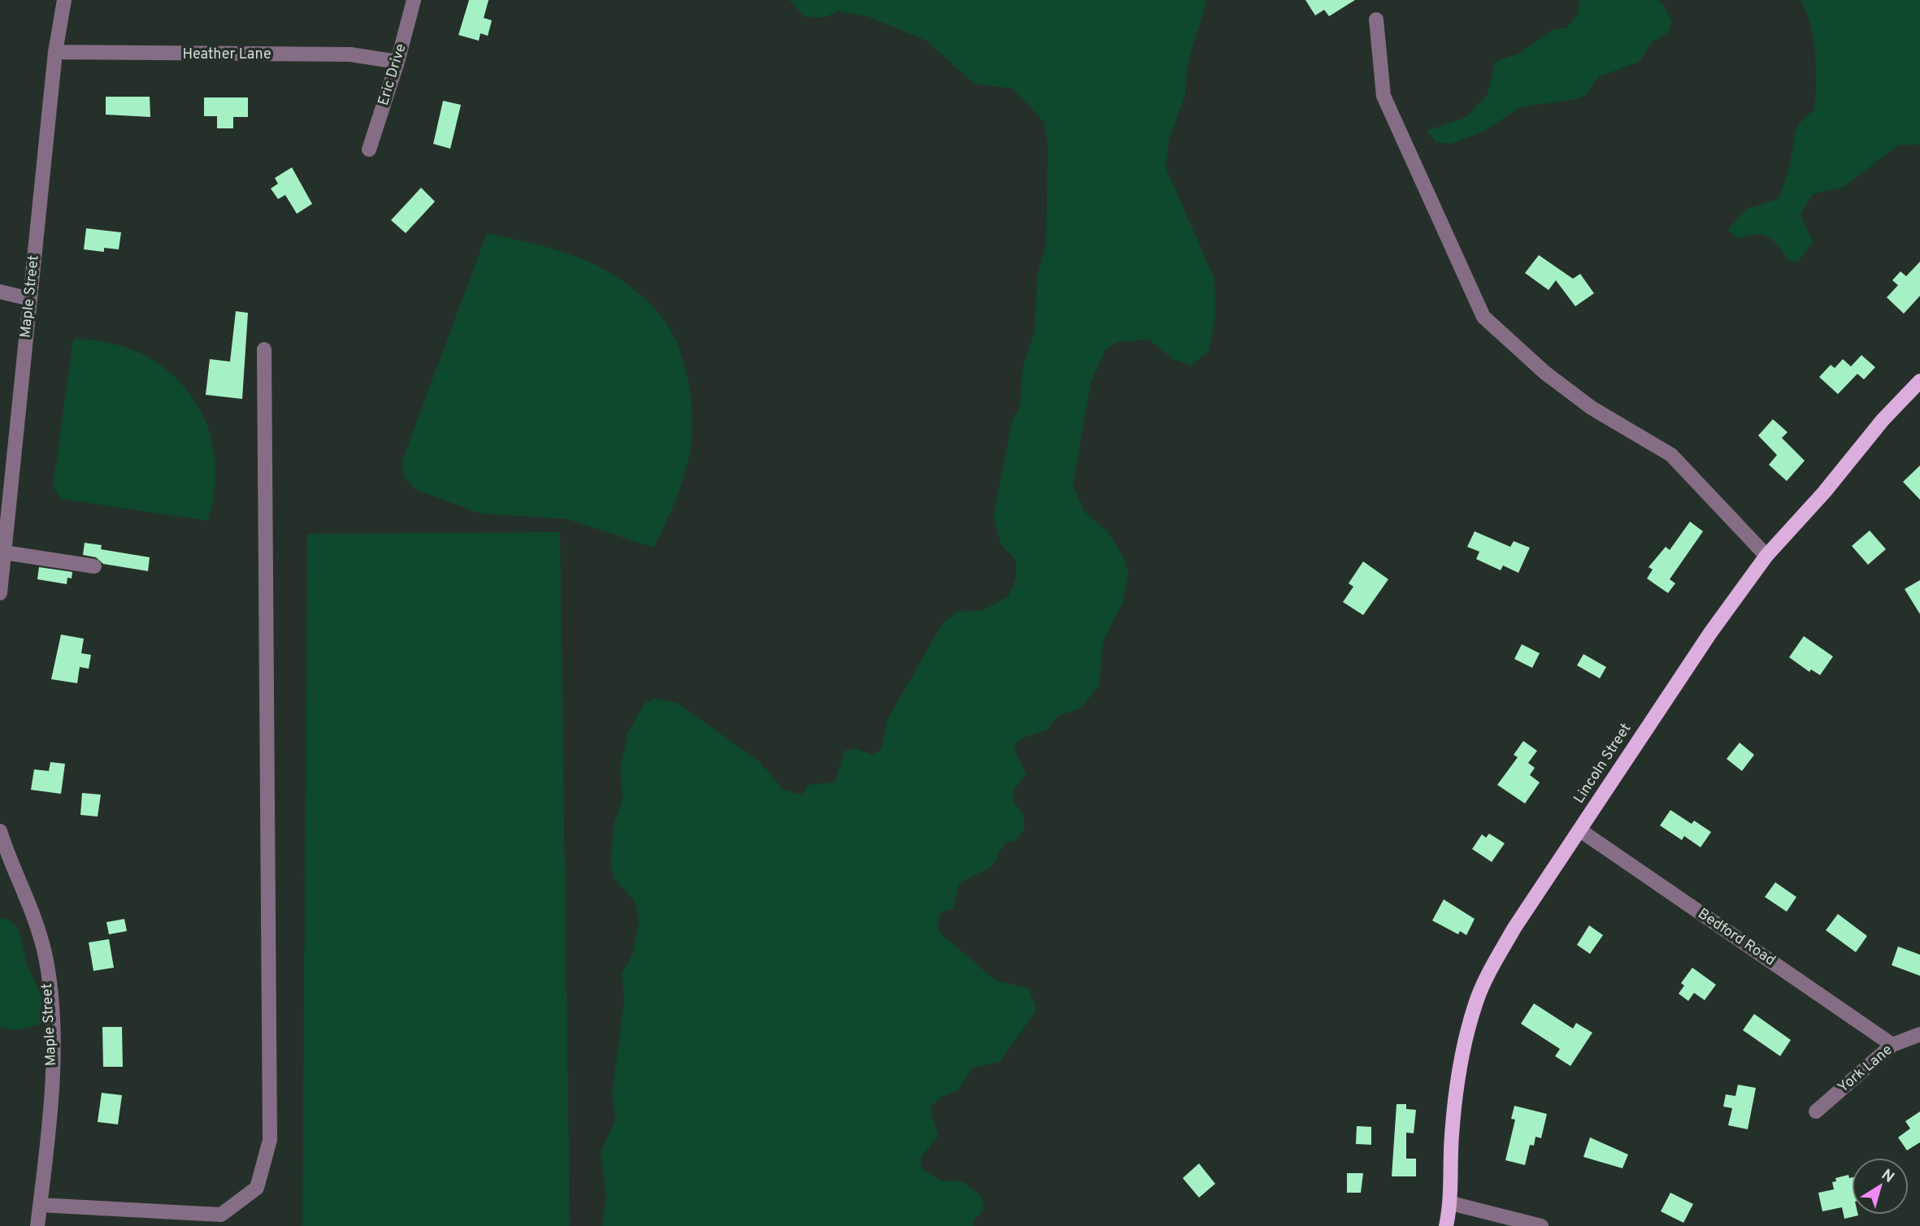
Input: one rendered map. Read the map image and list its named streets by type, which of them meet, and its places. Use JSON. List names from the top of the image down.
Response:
{
  "streets": {
    "main road": ["Lincoln Street"],
    "street": [
      "Heather Lane",
      "Eric Drive",
      "Maple Street",
      "Bedford Road",
      "York Lane"
    ]
  },
  "crossings": [
    ["Heather Lane", "Eric Drive"],
    ["Heather Lane", "Maple Street"],
    ["Lincoln Street", "Bedford Road"],
    ["Bedford Road", "York Lane"]
  ],
  "north": "top right"
}
